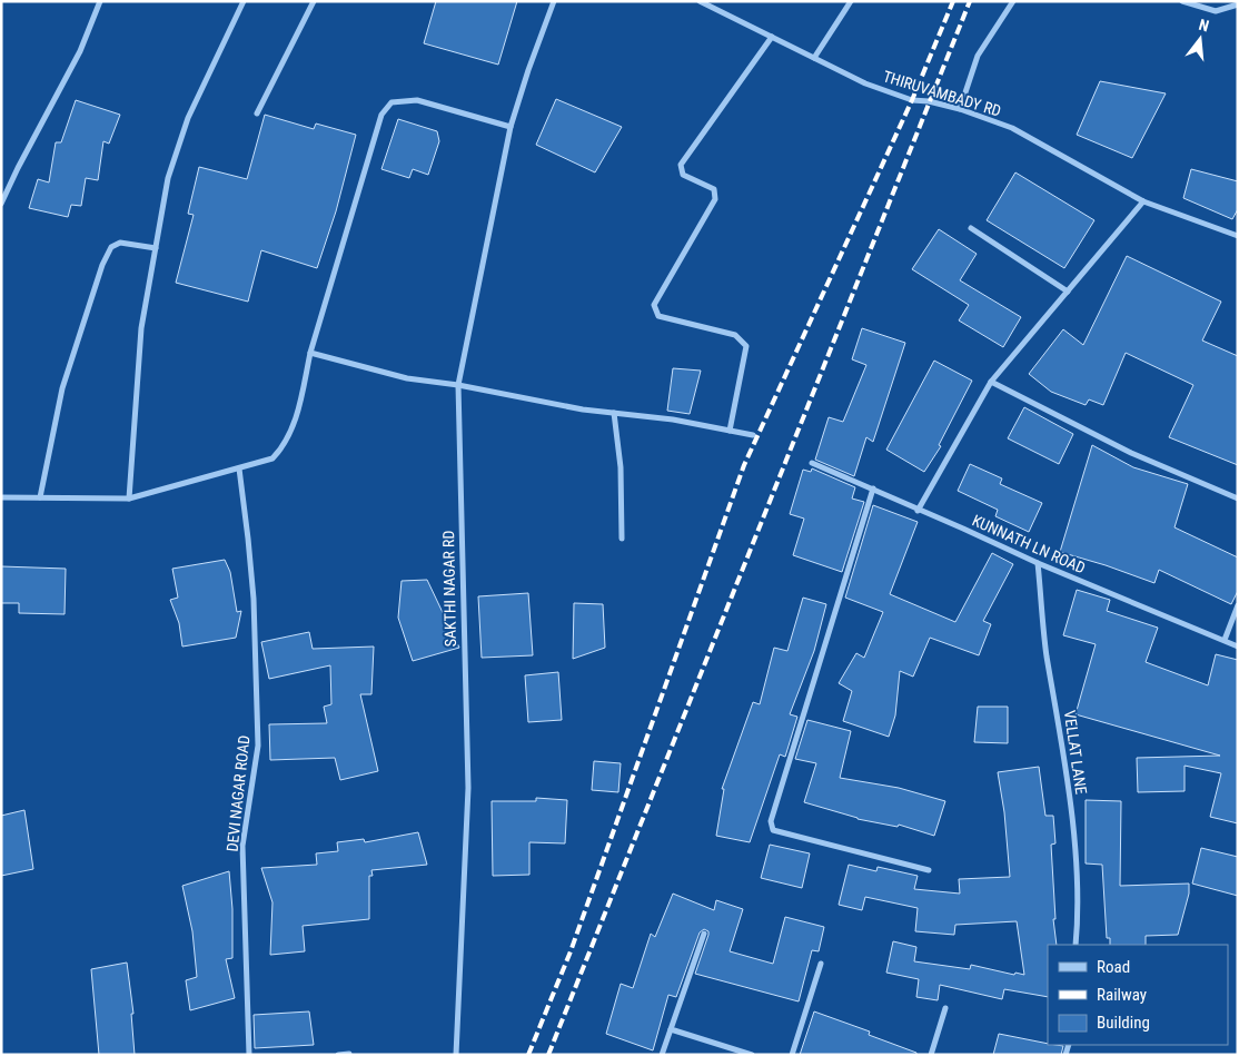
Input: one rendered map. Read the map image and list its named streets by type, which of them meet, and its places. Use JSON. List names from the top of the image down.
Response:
{
  "streets": {
    "street": [
      "THIRUVAMBADY RD",
      "KUNNATH LN ROAD",
      "SAKTHI NAGAR RD",
      "VELLAT LANE",
      "DEVI NAGAR ROAD"
    ]
  },
  "crossings": [
    ["KUNNATH LN ROAD", "VELLAT LANE"]
  ],
  "legend": ["Road", "Railway", "Building"],
  "north": "top"
}
